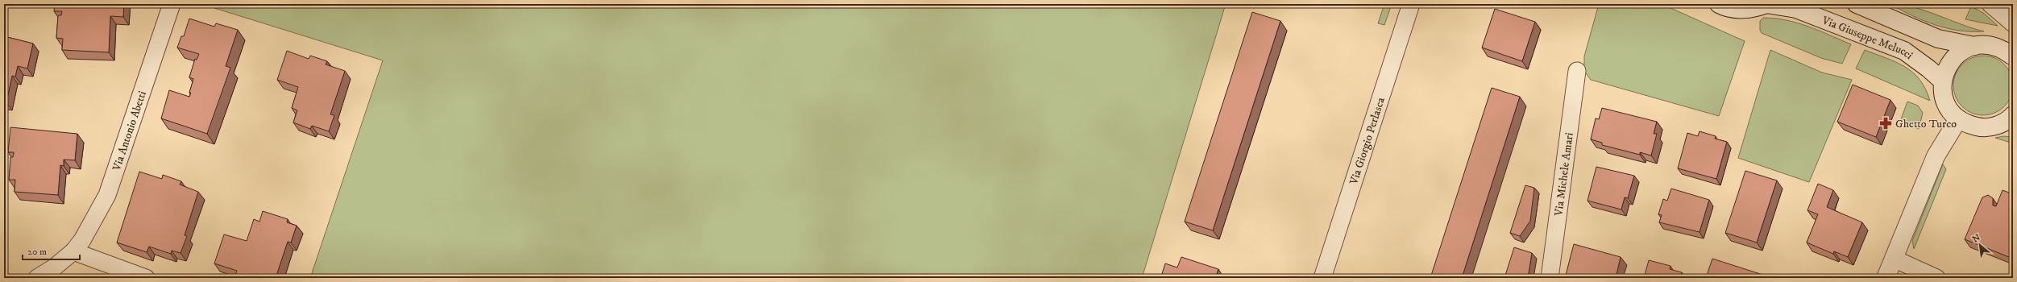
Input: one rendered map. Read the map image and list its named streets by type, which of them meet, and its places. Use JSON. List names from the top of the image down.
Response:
{
  "streets": {
    "main road": ["Via Giuseppe Melucci"],
    "street": ["Via Antonio Abetti", "Via Giorgio Perlasca", "Via Michele Amari"]
  },
  "places": {
    "pharmacy": ["Ghetto Turco"]
  },
  "scale_bar": "20 m",
  "north": "top left"
}
